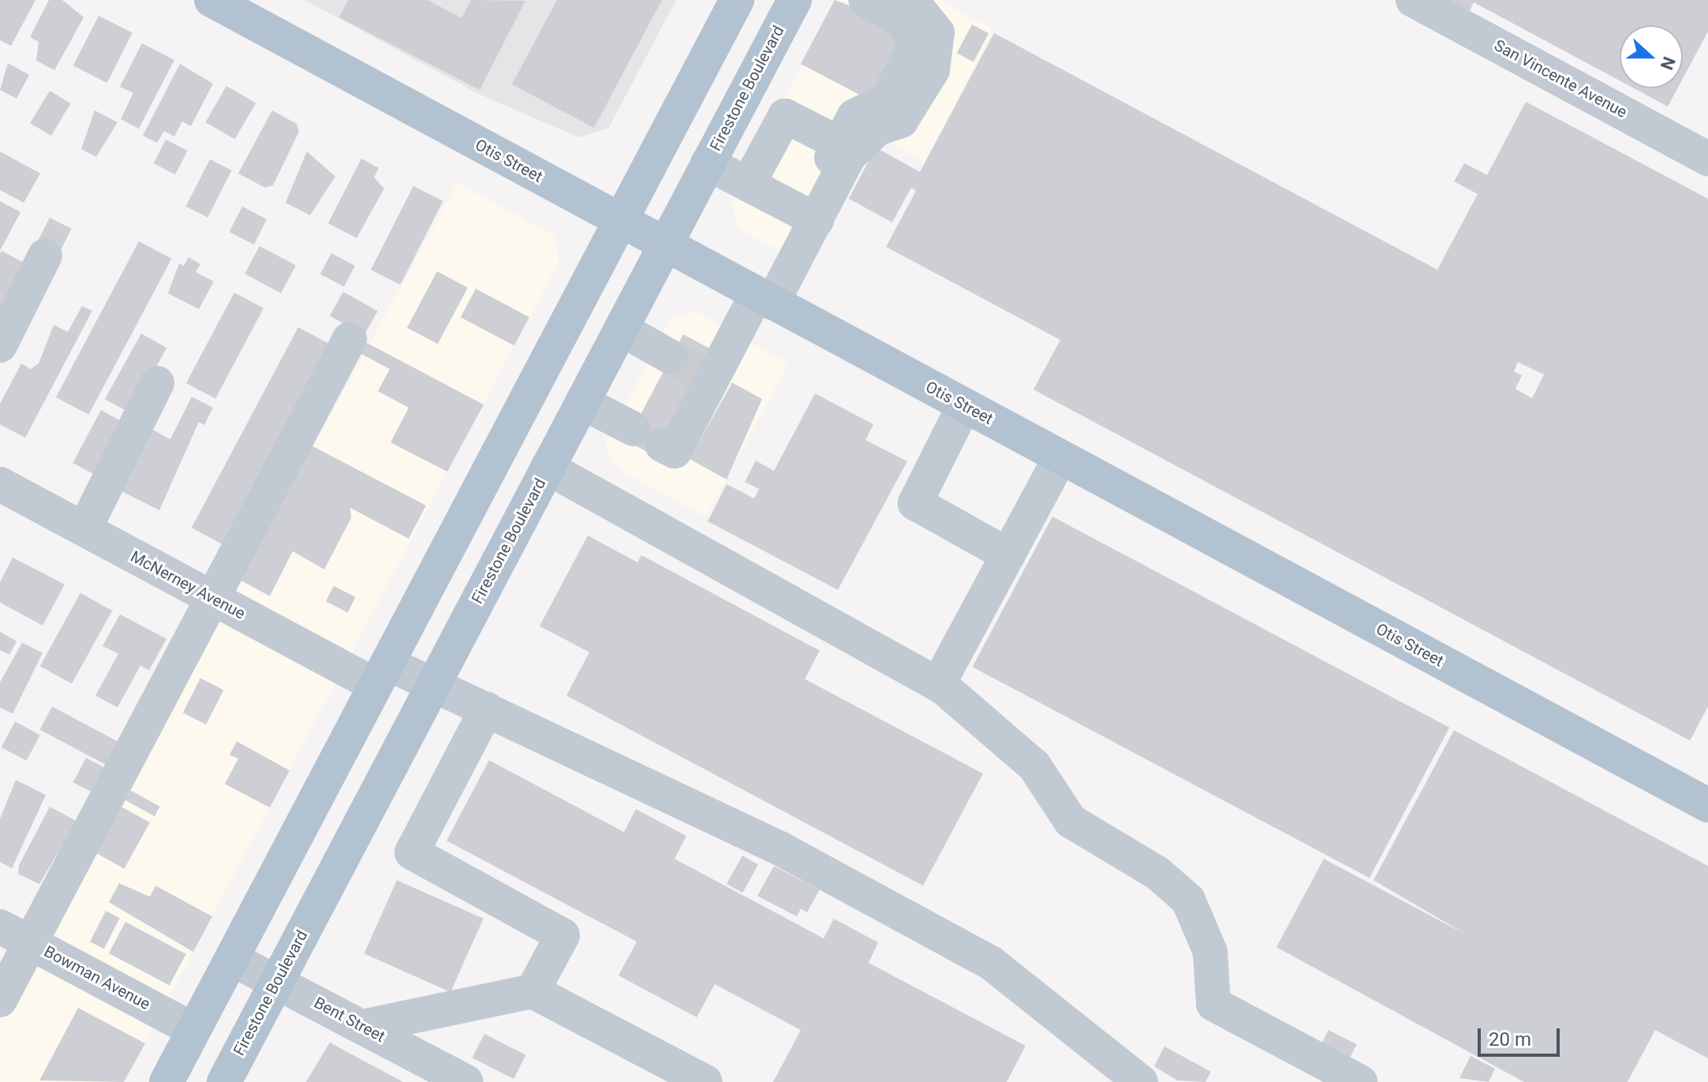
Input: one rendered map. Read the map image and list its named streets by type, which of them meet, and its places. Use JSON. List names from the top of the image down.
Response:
{
  "streets": {
    "main road": ["Firestone Boulevard", "Otis Street"],
    "street": [
      "San Vincente Avenue",
      "McNerney Avenue",
      "Bowman Avenue",
      "Bent Street"
    ]
  },
  "crossings": [
    ["Firestone Boulevard", "Otis Street"],
    ["Firestone Boulevard", "McNerney Avenue"],
    ["Firestone Boulevard", "Bent Street"]
  ],
  "scale_bar": "20 m",
  "north": "right"
}
